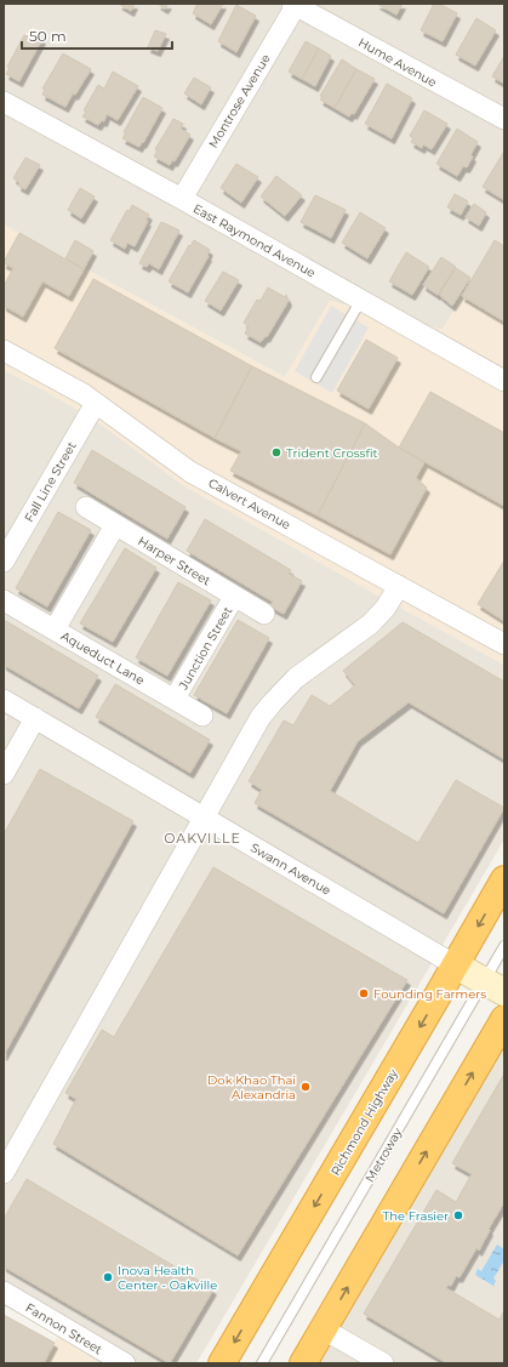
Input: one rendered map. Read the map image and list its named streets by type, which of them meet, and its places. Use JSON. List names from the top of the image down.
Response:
{
  "streets": {
    "highway": ["Richmond Highway"],
    "street": [
      "Hume Avenue",
      "Montrose Avenue",
      "East Raymond Avenue",
      "Fall Line Street",
      "Calvert Avenue",
      "Harper Street",
      "Junction Street",
      "Aqueduct Lane",
      "Swann Avenue",
      "Fannon Street"
    ],
    "lane": ["Metroway"]
  },
  "crossings": [
    ["Hume Avenue", "Montrose Avenue"],
    ["Montrose Avenue", "East Raymond Avenue"],
    ["Fall Line Street", "Calvert Avenue"],
    ["Harper Street", "Junction Street"],
    ["Junction Street", "Aqueduct Lane"],
    ["Swann Avenue", "Richmond Highway"],
    ["Swann Avenue", "Metroway"]
  ],
  "districts": ["OAKVILLE"],
  "places": [
    "Trident Crossfit",
    "Founding Farmers",
    "Dok Khao Thai Alexandria",
    "The Frasier",
    "Inova Health Center - Oakville"
  ],
  "scale_bar": "50 m"
}
